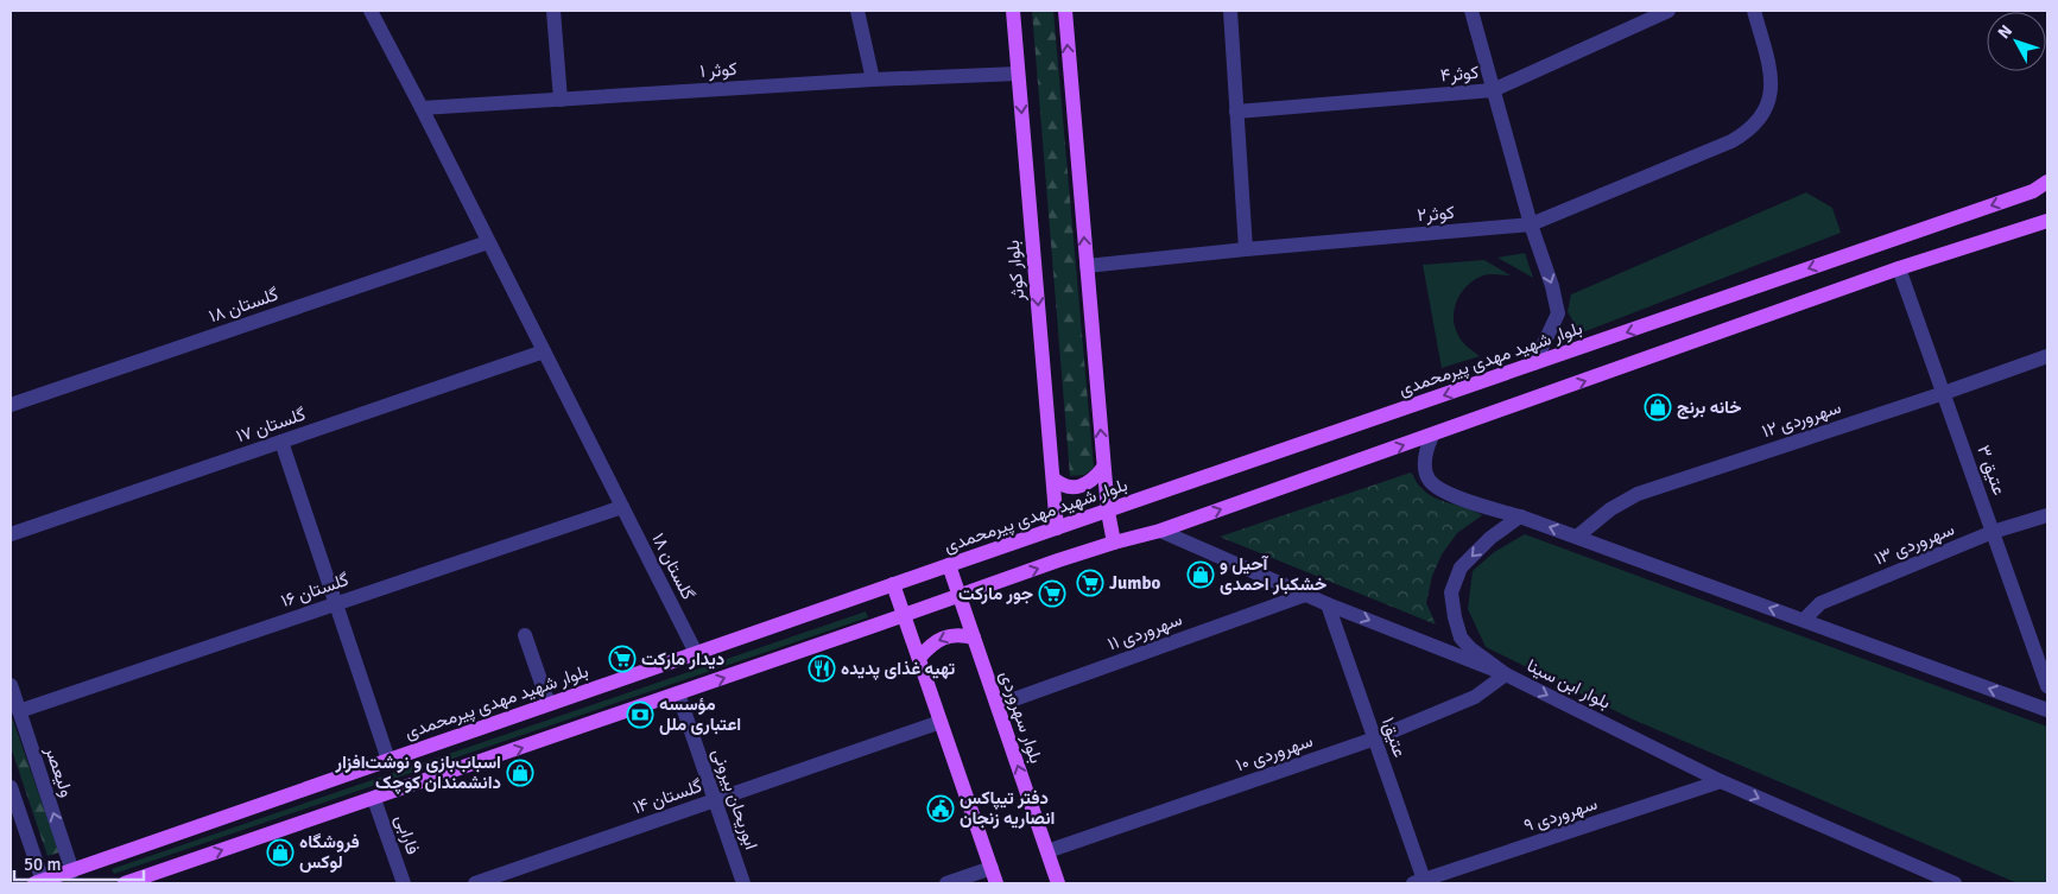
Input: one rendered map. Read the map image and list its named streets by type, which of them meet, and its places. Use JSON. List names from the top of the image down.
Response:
{
  "streets": {
    "main road": ["بلوار کوثر", "بلوار شهید مهدی پیرمحمدی", "بلوار سهروردی"],
    "street": [
      "کوثر ۱",
      "کوثر۴",
      "کوثر۲",
      "گلستان ۱۸",
      "سهروردی ۱۲",
      "گلستان ۱۷",
      "عتیق ۳",
      "سهروردی ۱۳",
      "گلستان ۱۶",
      "سهروردی ١١",
      "بلوار ابن سینا",
      "عتیق۱",
      "سهروردی ۱۰",
      "ولیعصر",
      "گلستان ۱۴",
      "ابوریحان بیرونی",
      "سهروردی ۹",
      "فارابی"
    ]
  },
  "crossings": [
    ["کوثر ۱", "بلوار کوثر"],
    ["کوثر ۱", "گلستان ۱۸"],
    ["بلوار کوثر", "بلوار شهید مهدی پیرمحمدی"],
    ["گلستان ۱۸", "بلوار شهید مهدی پیرمحمدی"],
    ["گلستان ۱۸", "گلستان ۱۷"],
    ["گلستان ۱۸", "گلستان ۱۶"],
    ["بلوار شهید مهدی پیرمحمدی", "بلوار سهروردی"],
    ["بلوار شهید مهدی پیرمحمدی", "ولیعصر"],
    ["سهروردی ۱۲", "عتیق ۳"],
    ["عتیق ۳", "سهروردی ۱۳"],
    ["گلستان ۱۶", "ولیعصر"],
    ["سهروردی ١١", "بلوار ابن سینا"],
    ["سهروردی ١١", "بلوار سهروردی"],
    ["بلوار ابن سینا", "عتیق۱"],
    ["بلوار ابن سینا", "سهروردی ۱۰"],
    ["بلوار ابن سینا", "سهروردی ۹"],
    ["بلوار سهروردی", "سهروردی ۱۰"],
    ["عتیق۱", "سهروردی ۱۰"],
    ["عتیق۱", "سهروردی ۹"],
    ["گلستان ۱۴", "ابوریحان بیرونی"]
  ],
  "one_way": ["بلوار ابن سینا"],
  "places": {
    "shop": [
      "خانه برنج",
      "آحیل و خشکبار احمدی",
      "اسباب‌بازی و نوشت‌افزار دانشمندان کوچک",
      "فروشگاه لوکس"
    ],
    "supermarket": ["Jumbo", "جور مارکت", "دیدار مارکت"],
    "restaurant": ["تهیه غذای پدیده"],
    "bank": ["مؤسسه اعتباری ملل"],
    "public building": ["دفتر تیپاکس انصاریه زنجان"]
  },
  "scale_bar": "50 m",
  "north": "top left"
}
